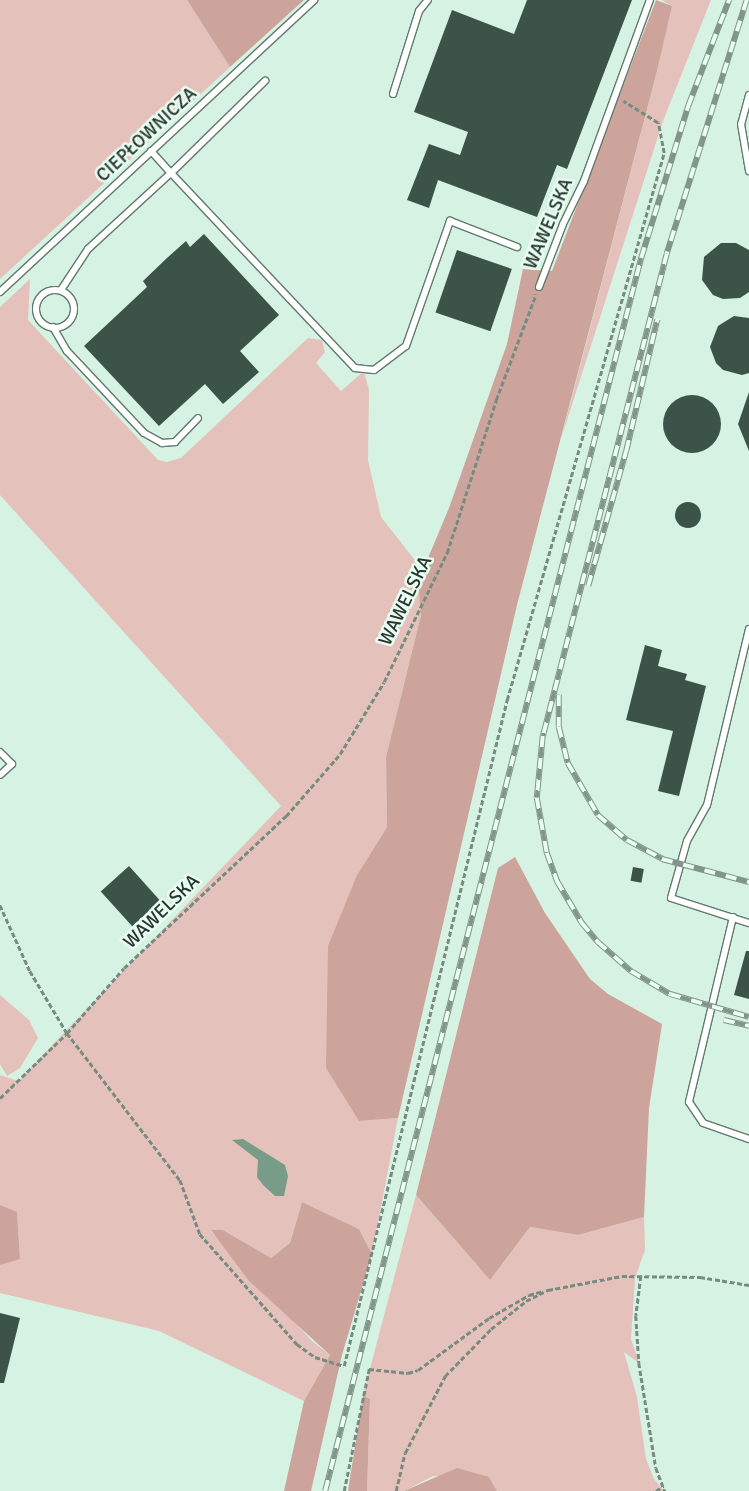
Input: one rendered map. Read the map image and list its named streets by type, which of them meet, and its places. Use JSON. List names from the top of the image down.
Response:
{
  "streets": {
    "lane": ["CIEPŁOWNICZA", "WAWELSKA"]
  }
}
